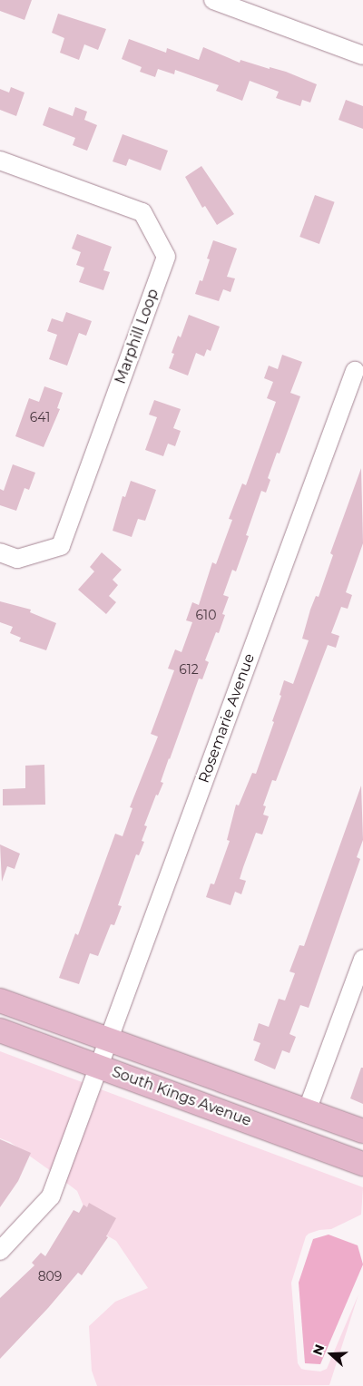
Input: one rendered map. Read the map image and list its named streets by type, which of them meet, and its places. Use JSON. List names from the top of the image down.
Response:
{
  "streets": {
    "main road": ["South Kings Avenue"],
    "street": ["Marphill Loop", "Rosemarie Avenue"]
  },
  "crossings": [
    ["Rosemarie Avenue", "South Kings Avenue"]
  ],
  "house_numbers": [
    "641",
    "610",
    "612",
    "809"
  ],
  "north": "left"
}
